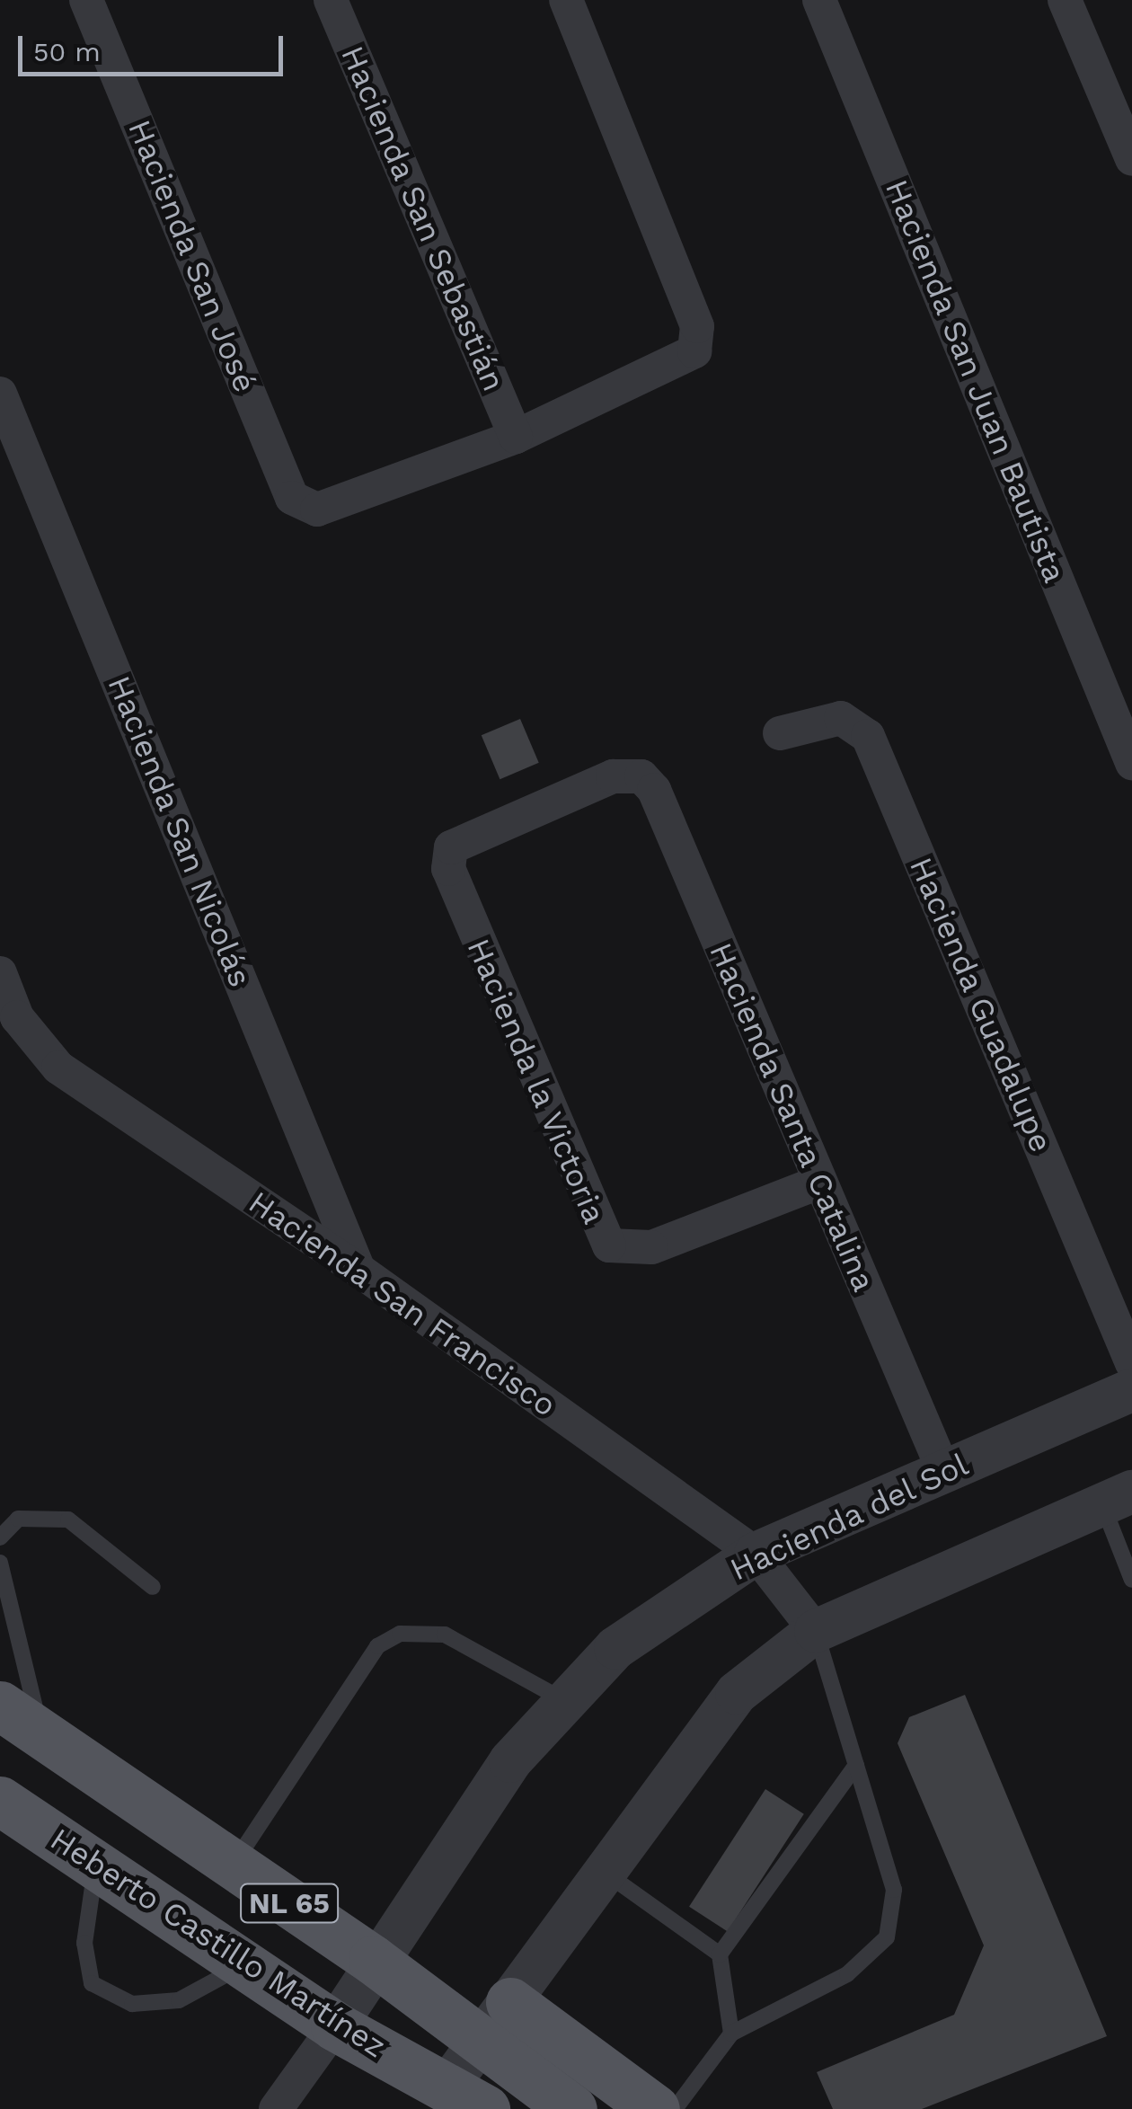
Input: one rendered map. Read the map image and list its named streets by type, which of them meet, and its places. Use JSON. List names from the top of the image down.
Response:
{
  "streets": {
    "main road": ["NL 65", "Heberto Castillo Martínez"],
    "street": [
      "Hacienda San Sebastián",
      "Hacienda San José",
      "Hacienda San Juan Bautista",
      "Hacienda San Nicolás",
      "Hacienda Guadalupe",
      "Hacienda la Victoria",
      "Hacienda Santa Catalina",
      "Hacienda San Francisco",
      "Hacienda del Sol"
    ]
  },
  "crossings": [
    ["Hacienda San Sebastián", "Hacienda San José"],
    ["Hacienda San Nicolás", "Hacienda San Francisco"],
    ["Hacienda la Victoria", "Hacienda Santa Catalina"],
    ["Hacienda Santa Catalina", "Hacienda del Sol"],
    ["Hacienda San Francisco", "Hacienda del Sol"],
    ["Hacienda del Sol", "NL 65"],
    ["Hacienda del Sol", "Heberto Castillo Martínez"]
  ],
  "scale_bar": "50 m"
}
